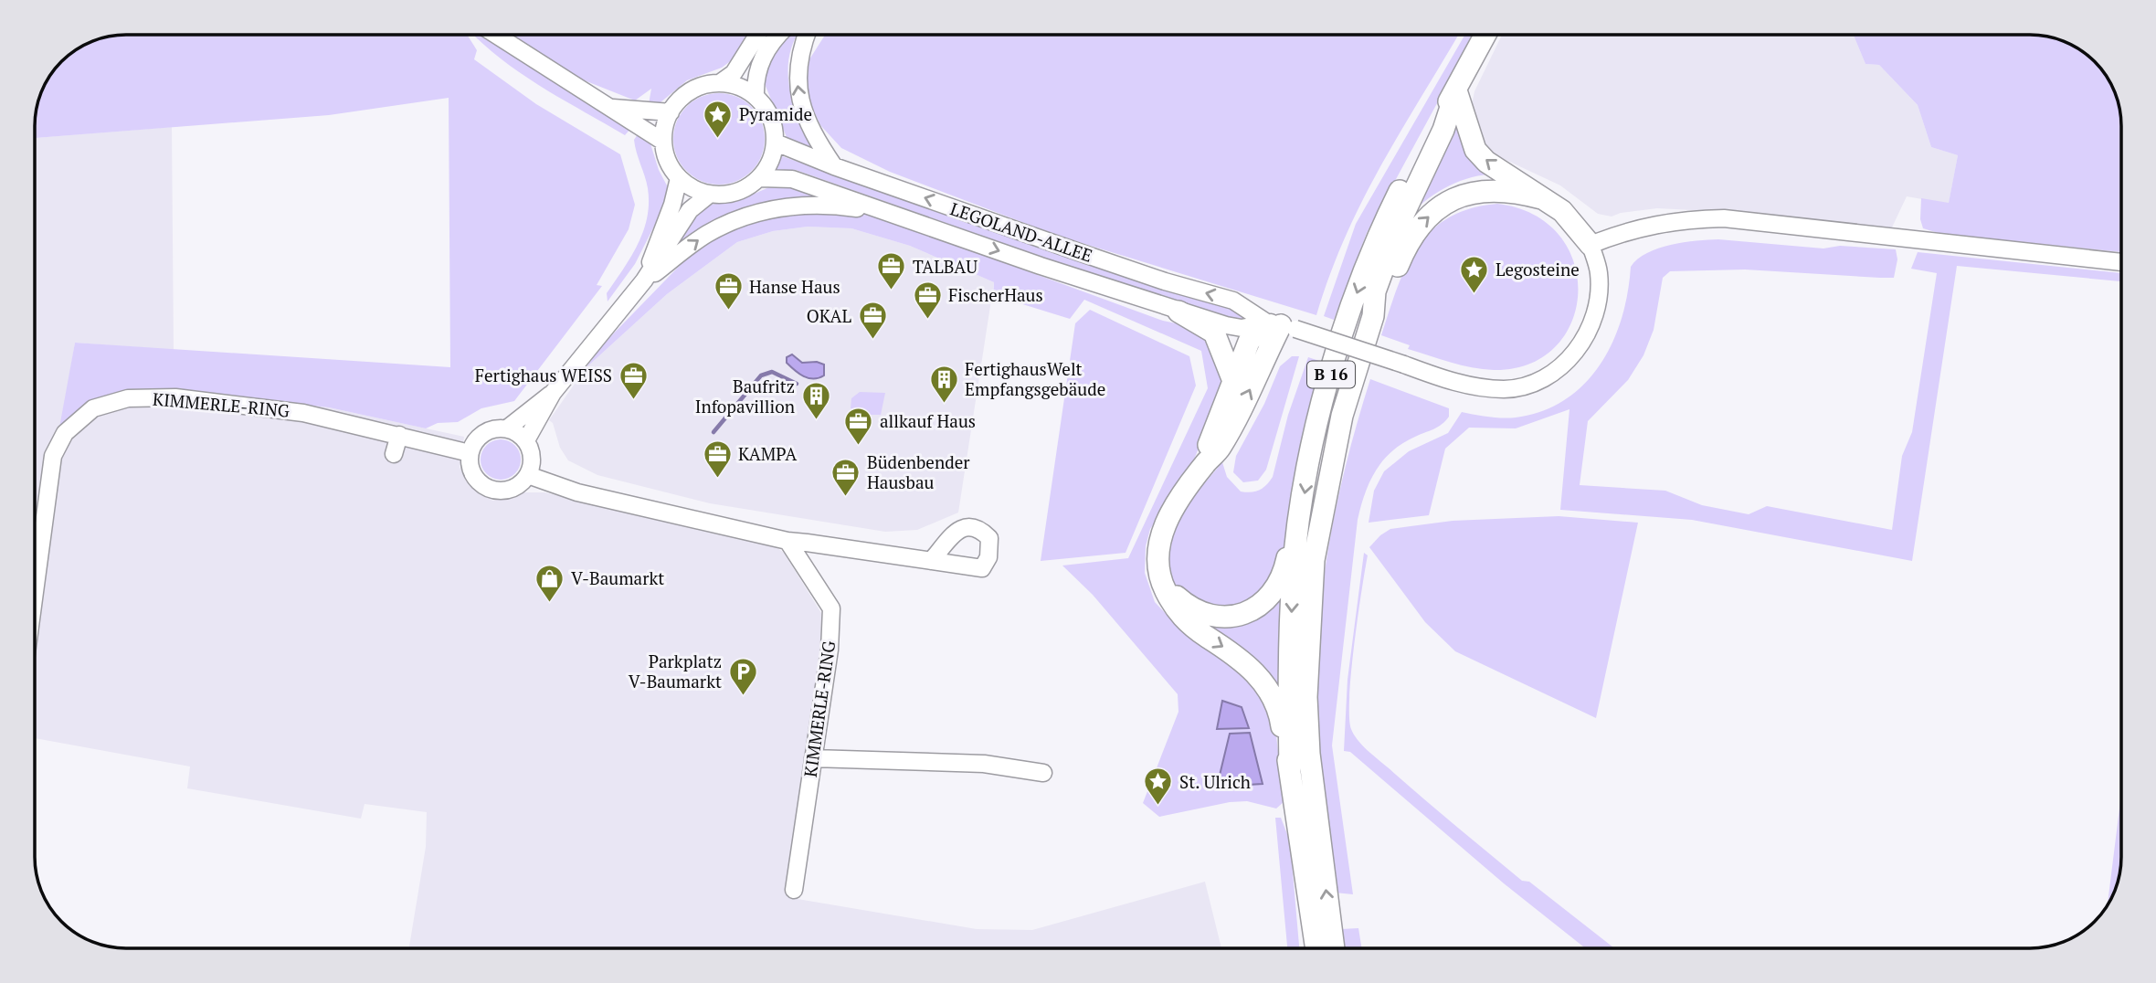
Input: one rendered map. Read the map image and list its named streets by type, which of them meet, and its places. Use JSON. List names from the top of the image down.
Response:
{
  "streets": {
    "main road": ["B 16"],
    "street": ["LEGOLAND-ALLEE", "KIMMERLE-RING"]
  },
  "places": {
    "place": ["Pyramide", "Legosteine", "St. Ulrich"],
    "office": [
      "TALBAU",
      "Hanse Haus",
      "FischerHaus",
      "OKAL",
      "Fertighaus WEISS",
      "allkauf Haus",
      "KAMPA",
      "Büdenbender Hausbau"
    ],
    "building": ["FertighausWelt Empfangsgebäude", "Baufritz Infopavillion"],
    "shop": ["V-Baumarkt"],
    "parking": ["Parkplatz V-Baumarkt"]
  }
}
